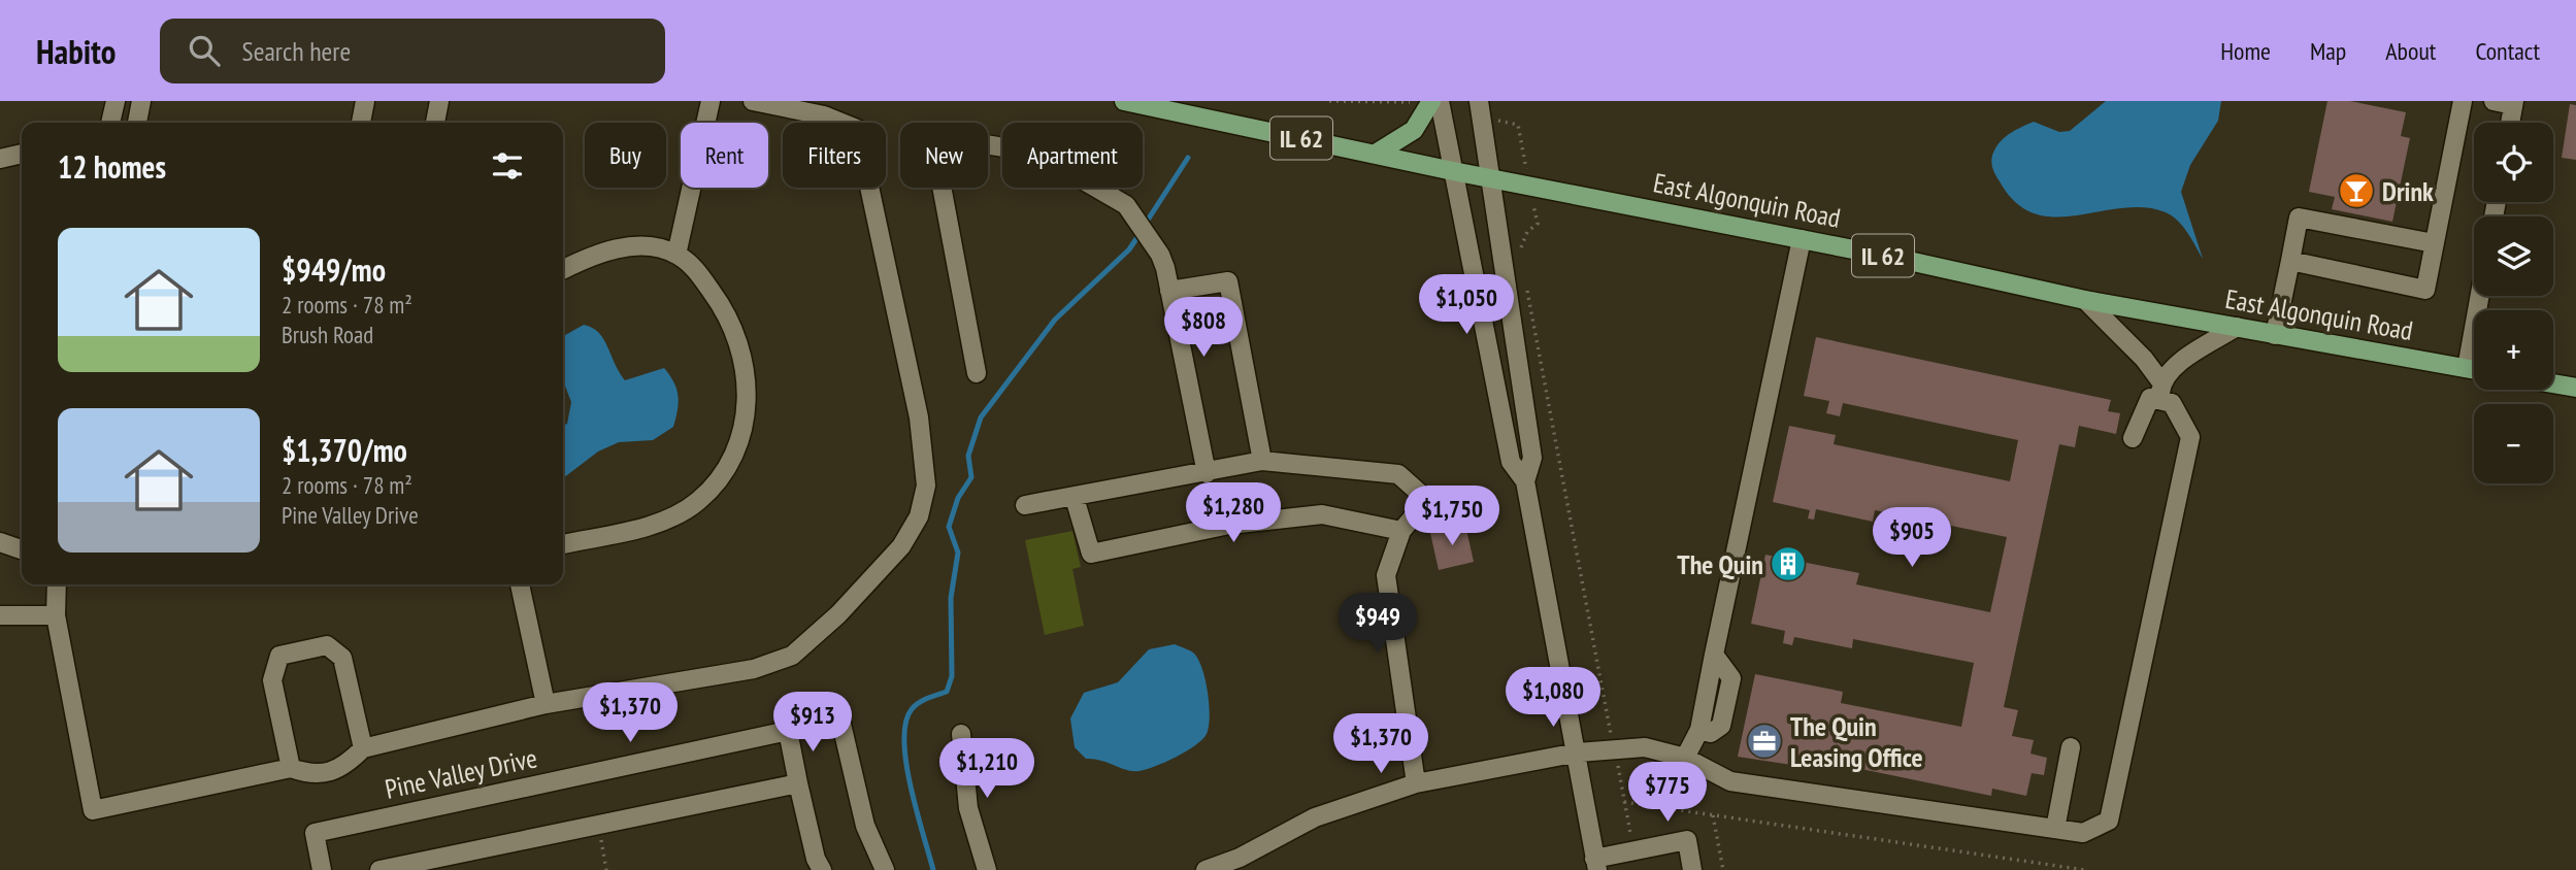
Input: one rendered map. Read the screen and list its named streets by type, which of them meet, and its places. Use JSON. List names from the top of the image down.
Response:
{
  "streets": {
    "main road": ["IL 62", "East Algonquin Road"],
    "street": ["Pine Valley Drive"]
  },
  "places": {
    "bar": ["Drink"],
    "building": ["The Quin"],
    "office": ["The Quin Leasing Office"]
  },
  "page": {
    "header": "Habito",
    "search": "Search here",
    "nav": [
      "Home",
      "Map",
      "About",
      "Contact"
    ],
    "map_buttons": ["+", "−"],
    "chip": [
      "Buy",
      "Rent",
      "Filters",
      "New",
      "Apartment"
    ],
    "heading": "12 homes",
    "list": [
      {
        "name": "$949/mo",
        "note": "2 rooms · 78 m² · Brush Road"
      },
      {
        "name": "$1,370/mo",
        "note": "2 rooms · 78 m² · Pine Valley Drive"
      }
    ],
    "price": [
      "$1,050",
      "$808",
      "$1,280",
      "$1,750",
      "$905",
      "$949",
      "$1,080",
      "$1,370",
      "$913",
      "$1,370",
      "$1,210",
      "$775"
    ]
  }
}
